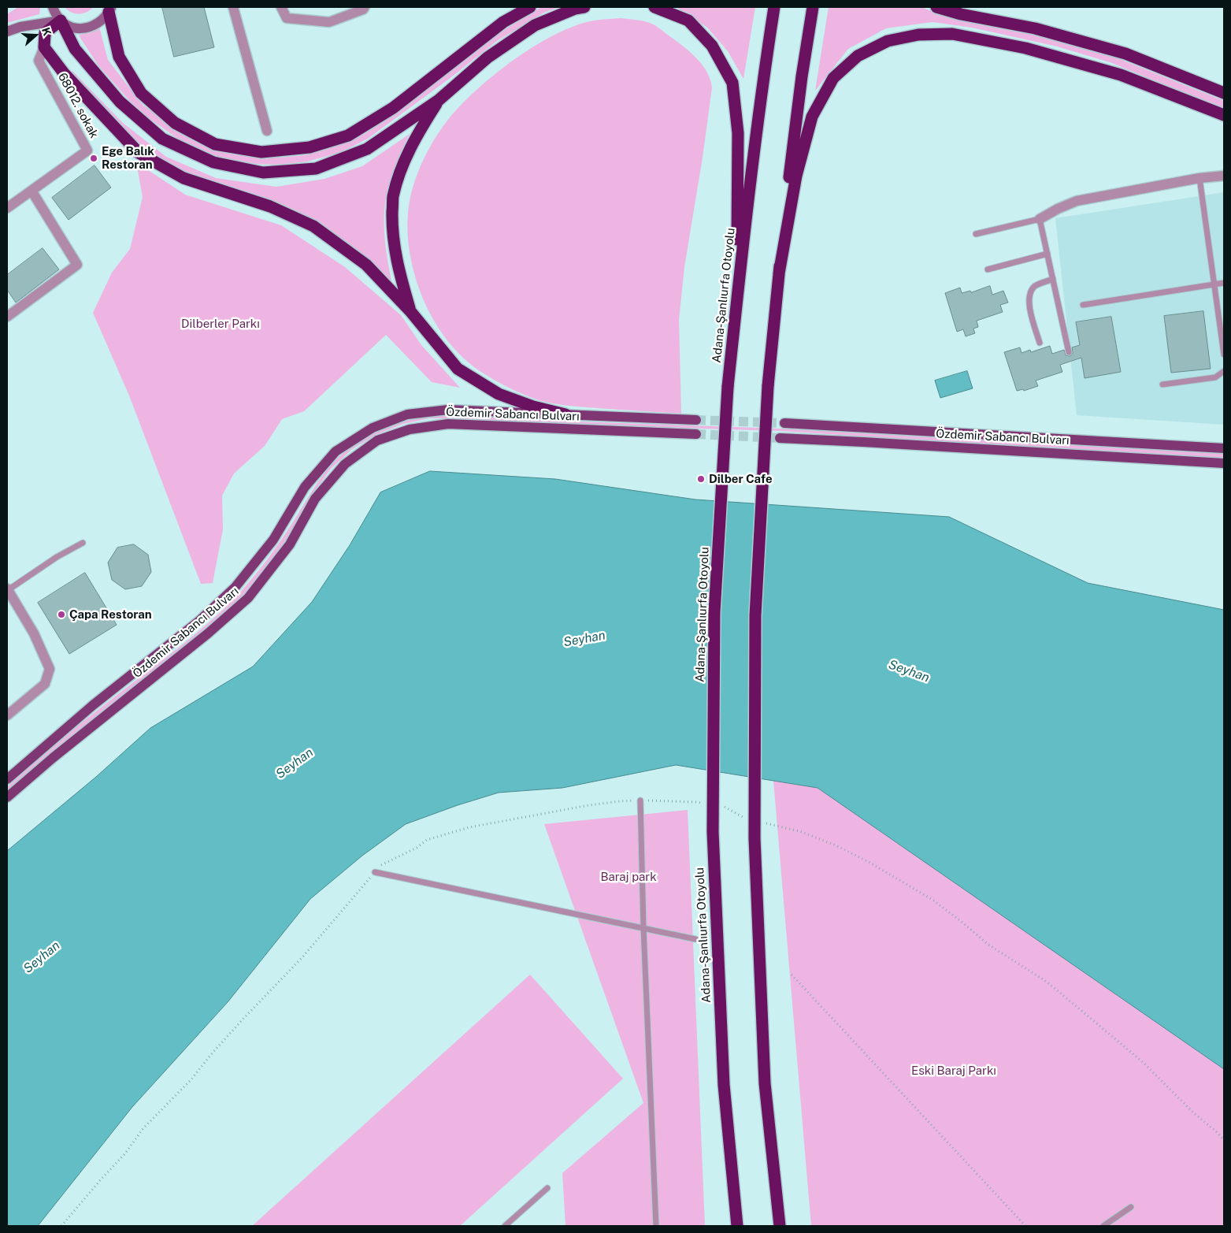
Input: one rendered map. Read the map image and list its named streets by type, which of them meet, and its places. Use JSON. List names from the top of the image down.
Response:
{
  "streets": {
    "highway": ["Adana-Şanlıurfa Otoyolu"],
    "main road": ["Özdemir Sabancı Bulvarı"],
    "street": ["68012. sokak"]
  },
  "water": ["Seyhan"],
  "parks": ["Dilberler Parkı", "Baraj park", "Eski Baraj Parkı"],
  "places": ["Ege Balık Restoran", "Dilber Cafe", "Çapa Restoran"],
  "north": "right"
}
